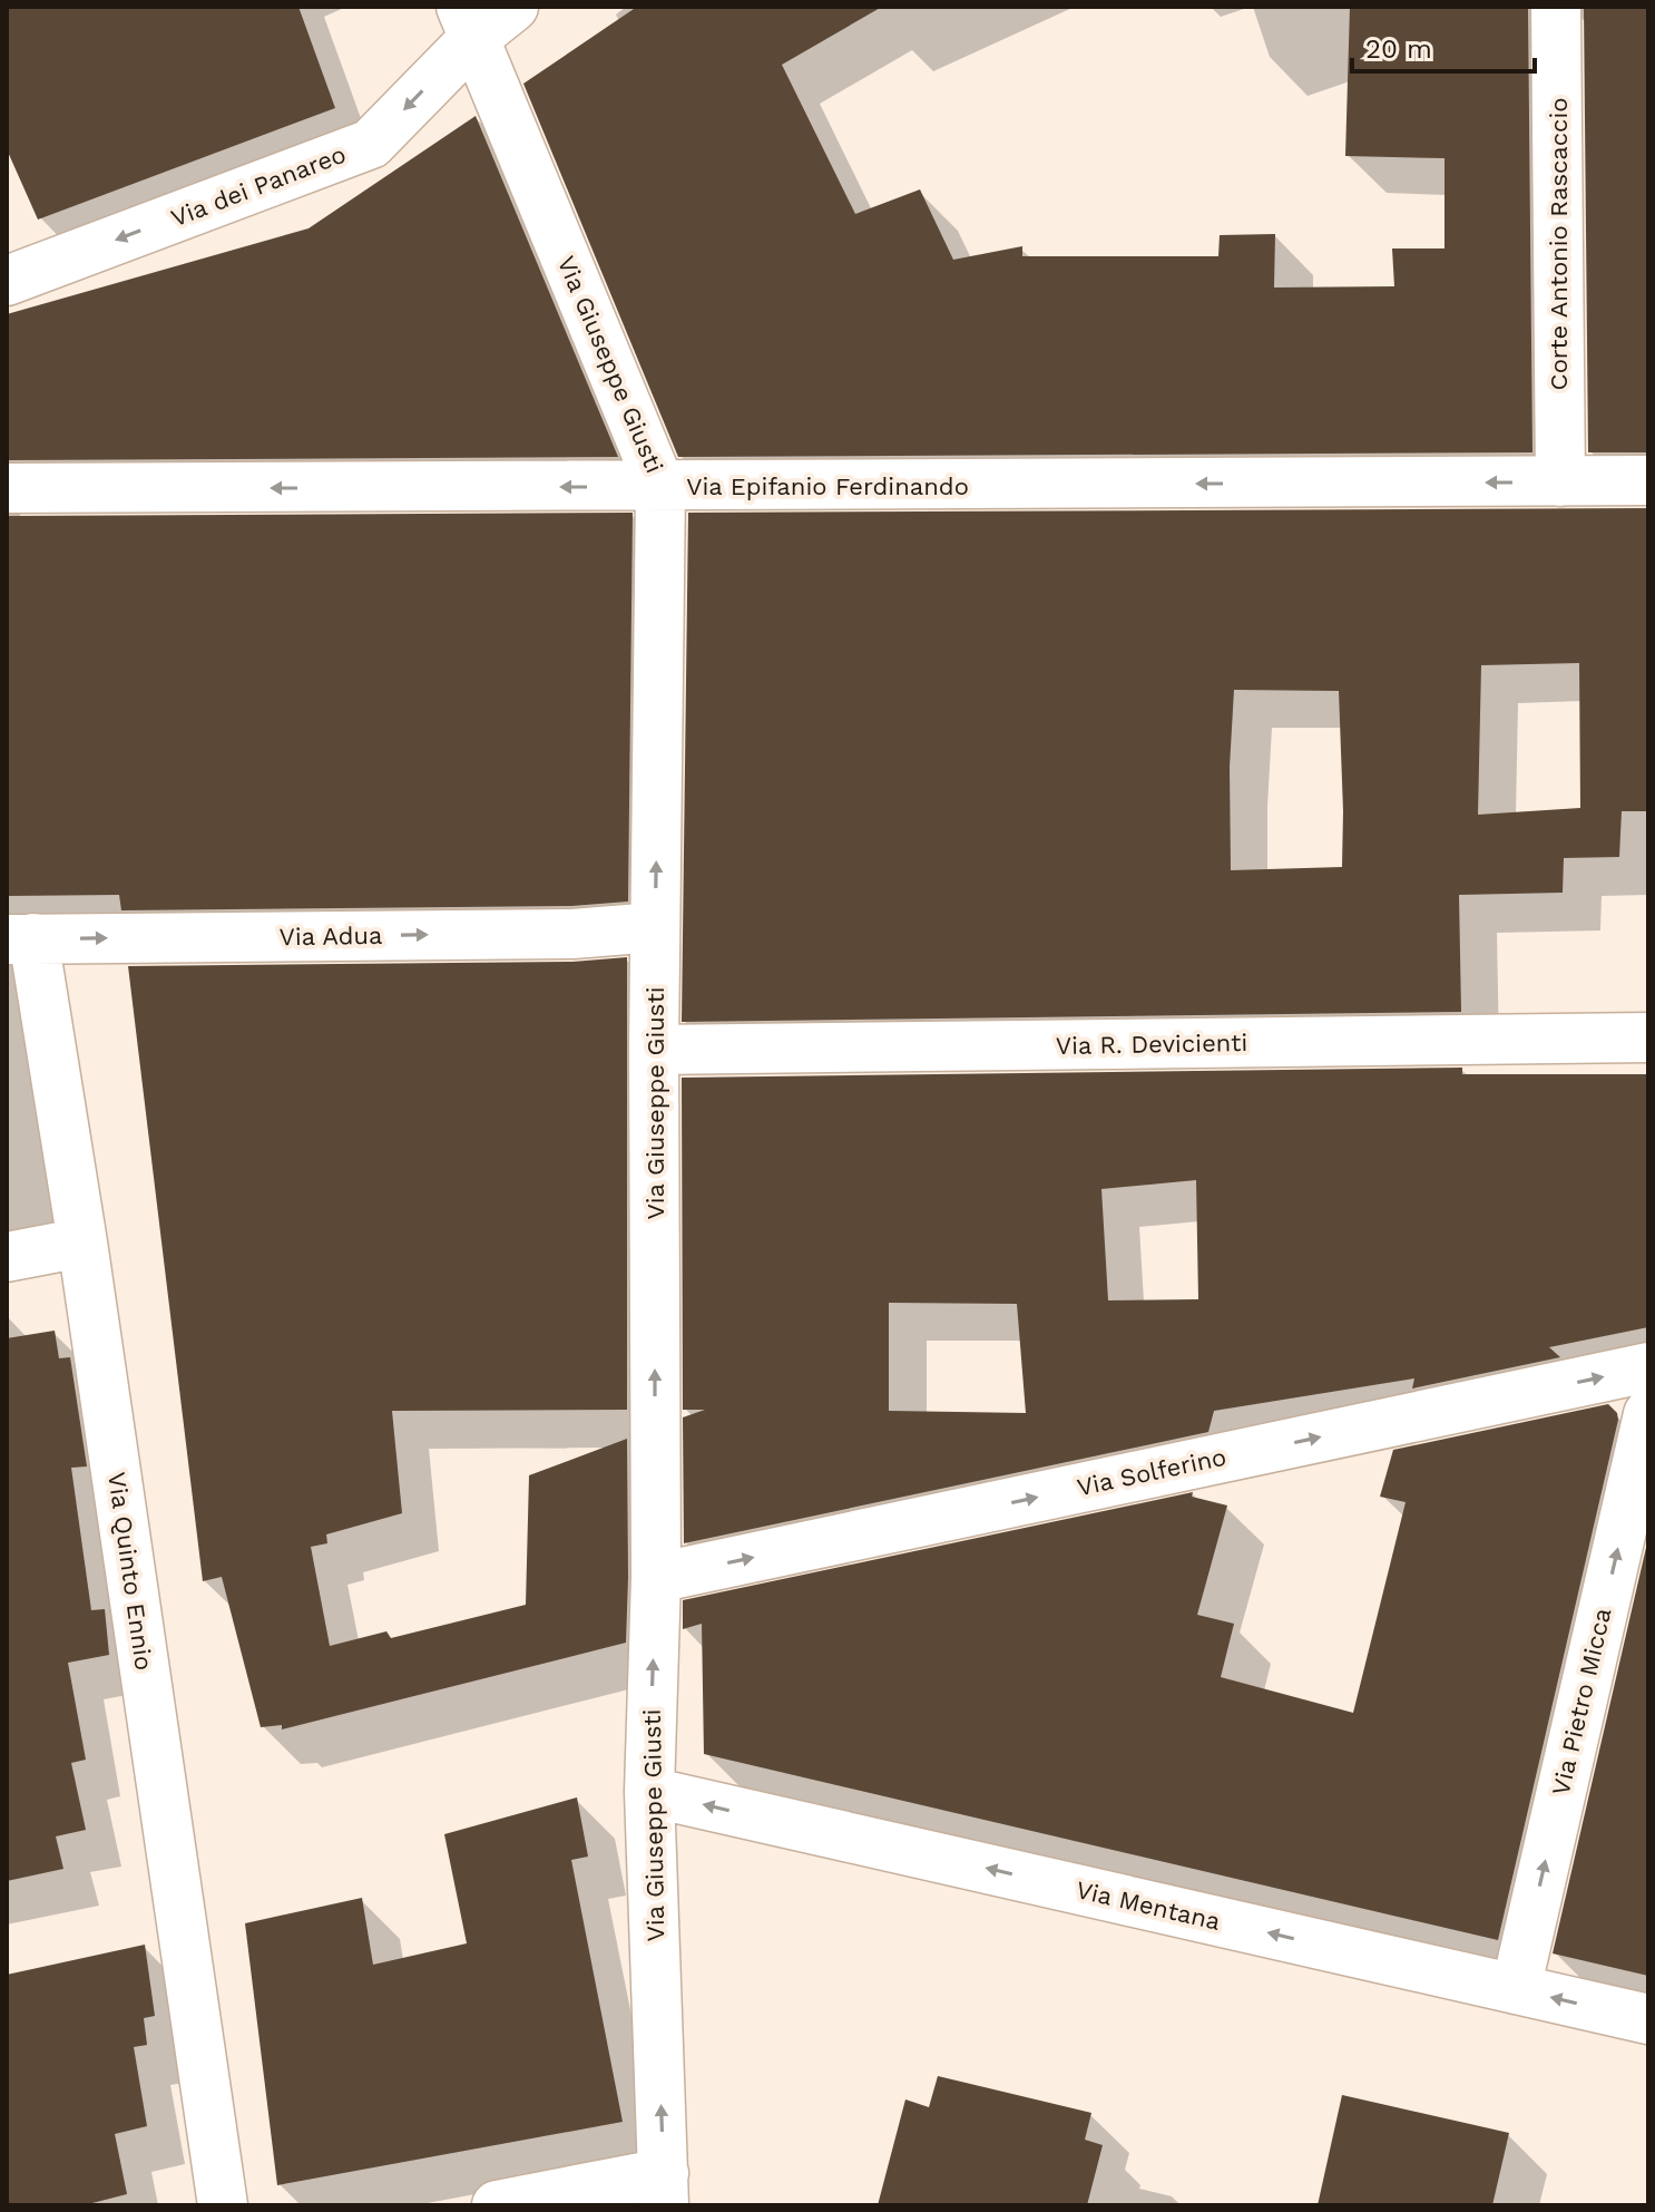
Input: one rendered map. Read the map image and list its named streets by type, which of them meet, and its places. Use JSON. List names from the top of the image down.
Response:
{
  "streets": {
    "street": [
      "Via dei Panareo",
      "Corte Antonio Rascaccio",
      "Via Giuseppe Giusti",
      "Via Epifanio Ferdinando",
      "Via Adua",
      "Via R. Devicienti",
      "Via Solferino",
      "Via Quinto Ennio",
      "Via Pietro Micca",
      "Via Mentana"
    ]
  },
  "crossings": [
    ["Via dei Panareo", "Via Giuseppe Giusti"],
    ["Corte Antonio Rascaccio", "Via Epifanio Ferdinando"],
    ["Via Giuseppe Giusti", "Via Epifanio Ferdinando"],
    ["Via Giuseppe Giusti", "Via Adua"],
    ["Via Giuseppe Giusti", "Via R. Devicienti"],
    ["Via Giuseppe Giusti", "Via Solferino"],
    ["Via Giuseppe Giusti", "Via Mentana"],
    ["Via Adua", "Via Quinto Ennio"],
    ["Via Pietro Micca", "Via Mentana"]
  ],
  "one_way": [
    "Via dei Panareo",
    "Via Giuseppe Giusti",
    "Via Epifanio Ferdinando",
    "Via Adua",
    "Via Solferino",
    "Via Pietro Micca",
    "Via Mentana"
  ],
  "scale_bar": "20 m"
}
